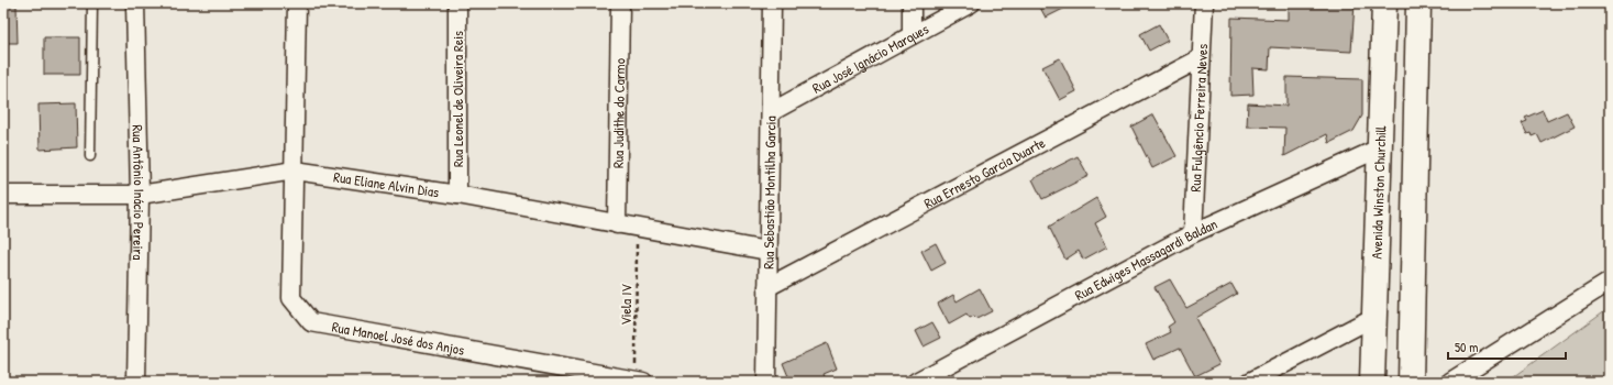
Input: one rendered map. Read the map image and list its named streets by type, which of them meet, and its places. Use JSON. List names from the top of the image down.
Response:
{
  "streets": {
    "main road": ["Avenida Winston Churchill"],
    "street": [
      "Rua José Ignácio Marques",
      "Rua Leonel de Oliveira Reis",
      "Rua Judithe do Carmo",
      "Rua Fulgêncio Ferreira Neves",
      "Rua Ernesto Garcia Duarte",
      "Rua Eliane Alvin Dias",
      "Rua Antônio Inácio Pereira",
      "Rua Sebastião Montilha Garcia",
      "Rua Edwiges Massagardi Baldan",
      "Rua Manoel José dos Anjos"
    ],
    "path": ["Viela IV"]
  },
  "crossings": [
    ["Rua José Ignácio Marques", "Rua Sebastião Montilha Garcia"],
    ["Rua Leonel de Oliveira Reis", "Rua Eliane Alvin Dias"],
    ["Rua Judithe do Carmo", "Rua Eliane Alvin Dias"],
    ["Rua Fulgêncio Ferreira Neves", "Rua Ernesto Garcia Duarte"],
    ["Rua Fulgêncio Ferreira Neves", "Rua Edwiges Massagardi Baldan"],
    ["Rua Ernesto Garcia Duarte", "Rua Sebastião Montilha Garcia"],
    ["Rua Eliane Alvin Dias", "Rua Antônio Inácio Pereira"],
    ["Rua Eliane Alvin Dias", "Rua Sebastião Montilha Garcia"],
    ["Rua Eliane Alvin Dias", "Viela IV"],
    ["Rua Eliane Alvin Dias", "Rua Manoel José dos Anjos"],
    ["Avenida Winston Churchill", "Rua Edwiges Massagardi Baldan"],
    ["Viela IV", "Rua Manoel José dos Anjos"]
  ],
  "scale_bar": "50 m"
}
